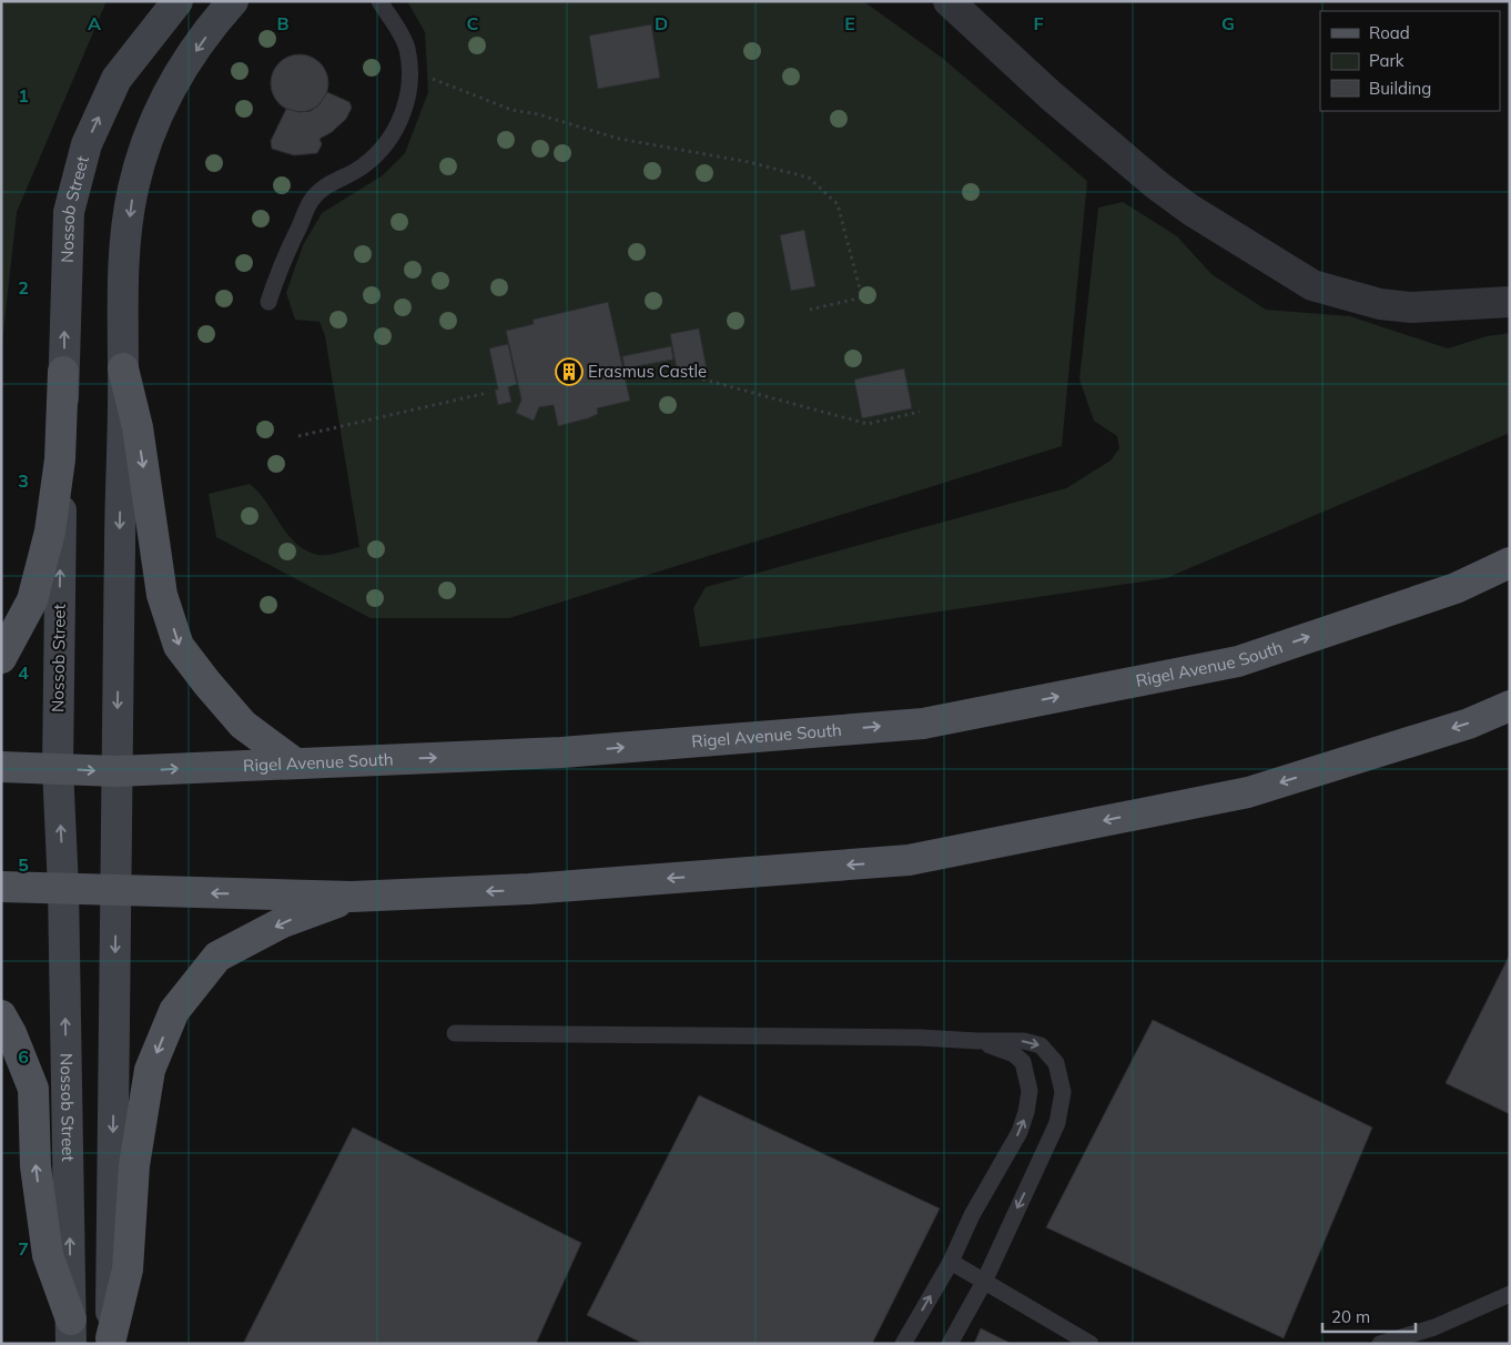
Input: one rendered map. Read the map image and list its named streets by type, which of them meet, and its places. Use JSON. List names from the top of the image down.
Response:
{
  "streets": {
    "main road": ["Rigel Avenue South"],
    "street": ["Nossob Street"]
  },
  "crossings": [
    ["Nossob Street", "Rigel Avenue South"]
  ],
  "places": {
    "building": ["Erasmus Castle"]
  },
  "legend": ["Road", "Park", "Building"],
  "scale_bar": "20 m",
  "grid": {
    "columns": [
      "A",
      "B",
      "C",
      "D",
      "E",
      "F",
      "G"
    ],
    "rows": [
      "1",
      "2",
      "3",
      "4",
      "5",
      "6",
      "7"
    ]
  }
}
